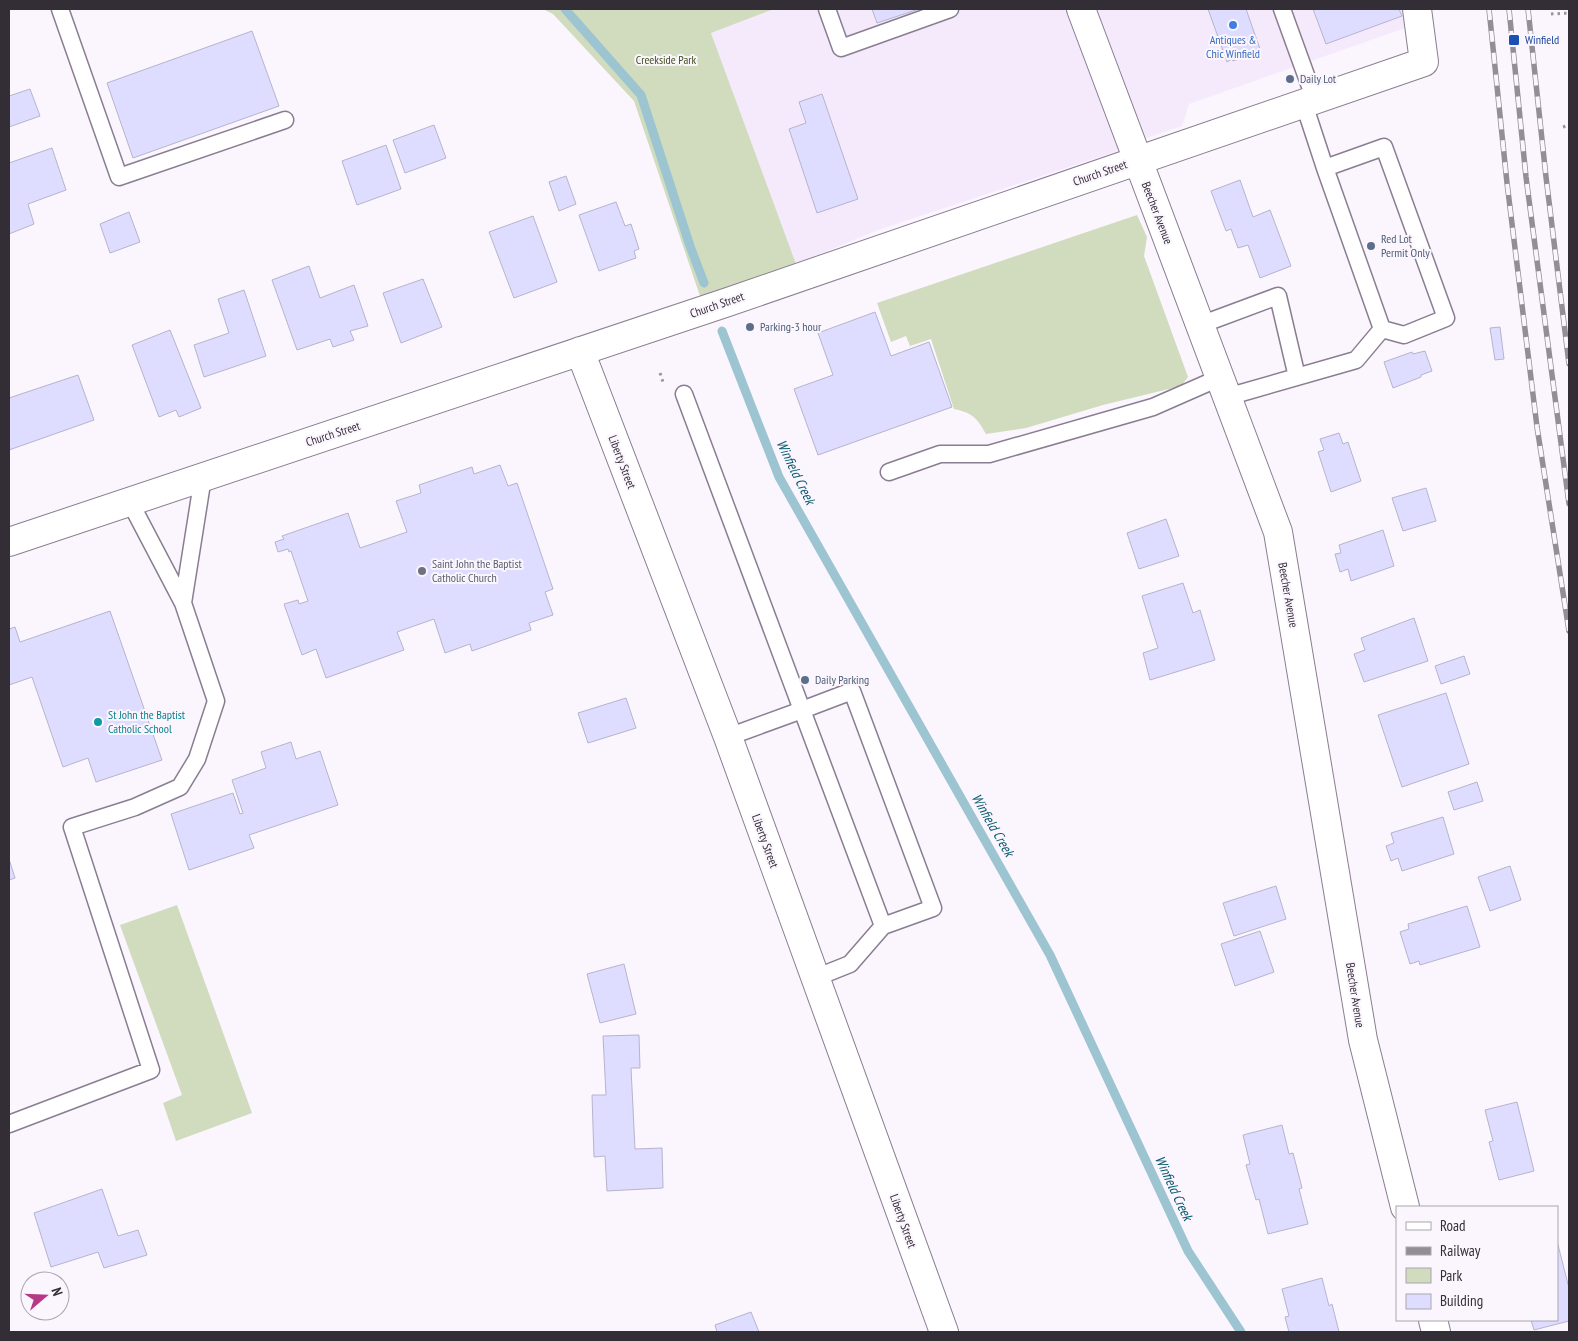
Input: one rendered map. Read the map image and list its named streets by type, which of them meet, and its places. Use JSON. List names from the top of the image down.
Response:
{
  "streets": {
    "street": ["Church Street", "Beecher Avenue", "Liberty Street"]
  },
  "crossings": [
    ["Church Street", "Beecher Avenue"],
    ["Church Street", "Liberty Street"]
  ],
  "water": ["Winfield Creek"],
  "parks": ["Creekside Park"],
  "places": {
    "other": [
      "Antiques & Chic Winfield",
      "Daily Lot",
      "Red Lot Permit Only",
      "Parking-3 hour",
      "Saint John the Baptist Catholic Church",
      "Daily Parking",
      "St John the Baptist Catholic School"
    ],
    "transit": ["Winfield"]
  },
  "legend": [
    "Road",
    "Railway",
    "Park",
    "Building"
  ],
  "north": "right"
}
